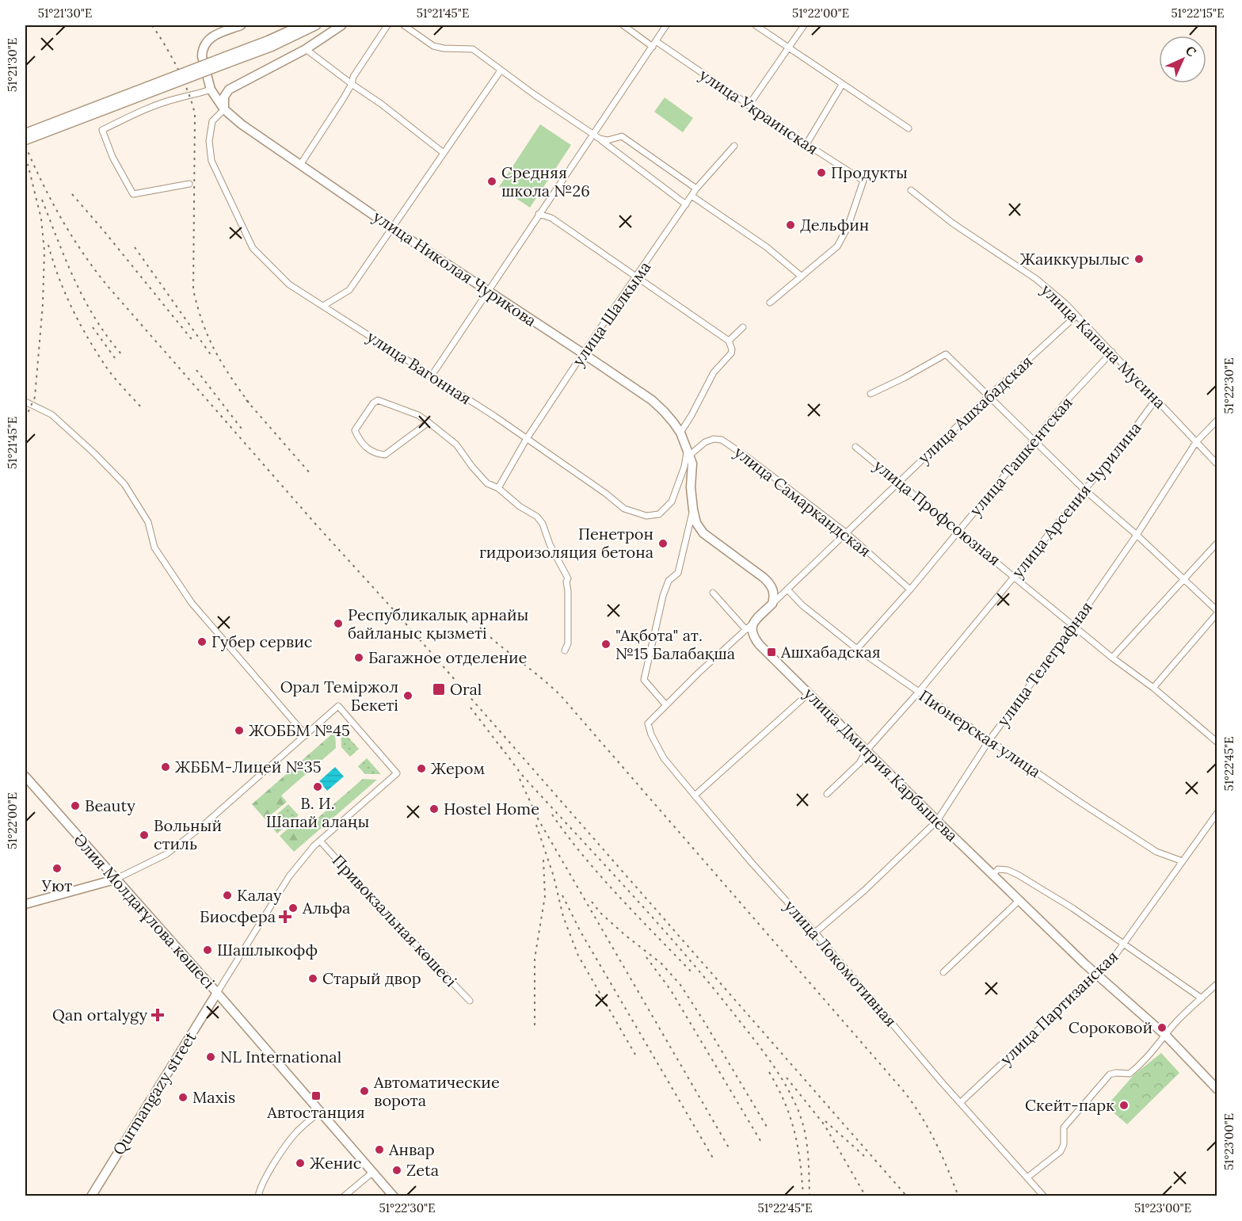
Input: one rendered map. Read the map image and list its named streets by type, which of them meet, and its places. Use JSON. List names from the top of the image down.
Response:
{
  "streets": {
    "street": [
      "улица Украинская",
      "улица Николая Чурикова",
      "улица Шалкыма",
      "улица Капана Мусина",
      "улица Вагонная",
      "улица Ашхабадская",
      "улица Ташкентская",
      "улица Арсения Чурилина",
      "улица Самаркандская",
      "улица Профсоюзная",
      "улица Телеграфная",
      "Пионерская улица",
      "улица Дмитрия Карбышева",
      "Әлия Молдағұлова көшесі",
      "Привокзальная көшесі",
      "улица Локомотивная",
      "улица Партизанская",
      "Qurmangazy street"
    ]
  },
  "crossings": [
    ["улица Николая Чурикова", "улица Шалкыма"],
    ["улица Николая Чурикова", "улица Вагонная"],
    ["улица Николая Чурикова", "улица Ашхабадская"],
    ["улица Николая Чурикова", "улица Самаркандская"],
    ["улица Шалкыма", "улица Вагонная"],
    ["улица Капана Мусина", "улица Ашхабадская"],
    ["улица Капана Мусина", "улица Ташкентская"],
    ["улица Капана Мусина", "улица Арсения Чурилина"],
    ["улица Капана Мусина", "улица Телеграфная"],
    ["улица Вагонная", "улица Самаркандская"],
    ["улица Ашхабадская", "улица Самаркандская"],
    ["улица Ашхабадская", "улица Профсоюзная"],
    ["улица Ашхабадская", "Пионерская улица"],
    ["улица Ташкентская", "улица Самаркандская"],
    ["улица Ташкентская", "улица Профсоюзная"],
    ["улица Ташкентская", "Пионерская улица"],
    ["улица Арсения Чурилина", "улица Профсоюзная"],
    ["улица Арсения Чурилина", "Пионерская улица"],
    ["улица Арсения Чурилина", "улица Дмитрия Карбышева"],
    ["улица Профсоюзная", "улица Телеграфная"],
    ["улица Телеграфная", "Пионерская улица"],
    ["улица Телеграфная", "улица Дмитрия Карбышева"],
    ["улица Телеграфная", "улица Локомотивная"],
    ["Пионерская улица", "улица Партизанская"],
    ["улица Дмитрия Карбышева", "улица Партизанская"],
    ["Әлия Молдағұлова көшесі", "Qurmangazy street"],
    ["Привокзальная көшесі", "Qurmangazy street"],
    ["улица Локомотивная", "улица Партизанская"]
  ],
  "places": {
    "other": [
      "Продукты",
      "Средняя школа №26",
      "Дельфин",
      "Жаиккурылыс",
      "Пенетрон гидроизоляция бетона",
      "Республикалық арнайы байланыс қызметі",
      "Губер сервис",
      "\"Ақбота\" ат. №15 Балабақша",
      "Багажное отделение",
      "Орал Теміржол Бекеті",
      "ЖОББМ №45",
      "ЖББМ-Лицей №35",
      "Жером",
      "В. И. Шапай алаңы",
      "Beauty",
      "Hostel Home",
      "Вольный стиль",
      "Уют",
      "Калау",
      "Альфа",
      "Шашлыкофф",
      "Старый двор",
      "Сороковой",
      "NL International",
      "Автоматические ворота",
      "Maxis",
      "Скейт-парк",
      "Анвар",
      "Женис",
      "Zeta"
    ],
    "transit": ["Ашхабадская", "Oral", "Автостанция"],
    "health": ["Биосфера", "Qan ortalygy"]
  },
  "north": "top right",
  "coordinates": [
    "51°21'30\"E",
    "51°21'45\"E",
    "51°22'00\"E",
    "51°22'15\"E",
    "51°22'30\"E",
    "51°22'45\"E",
    "51°23'00\"E"
  ]
}
